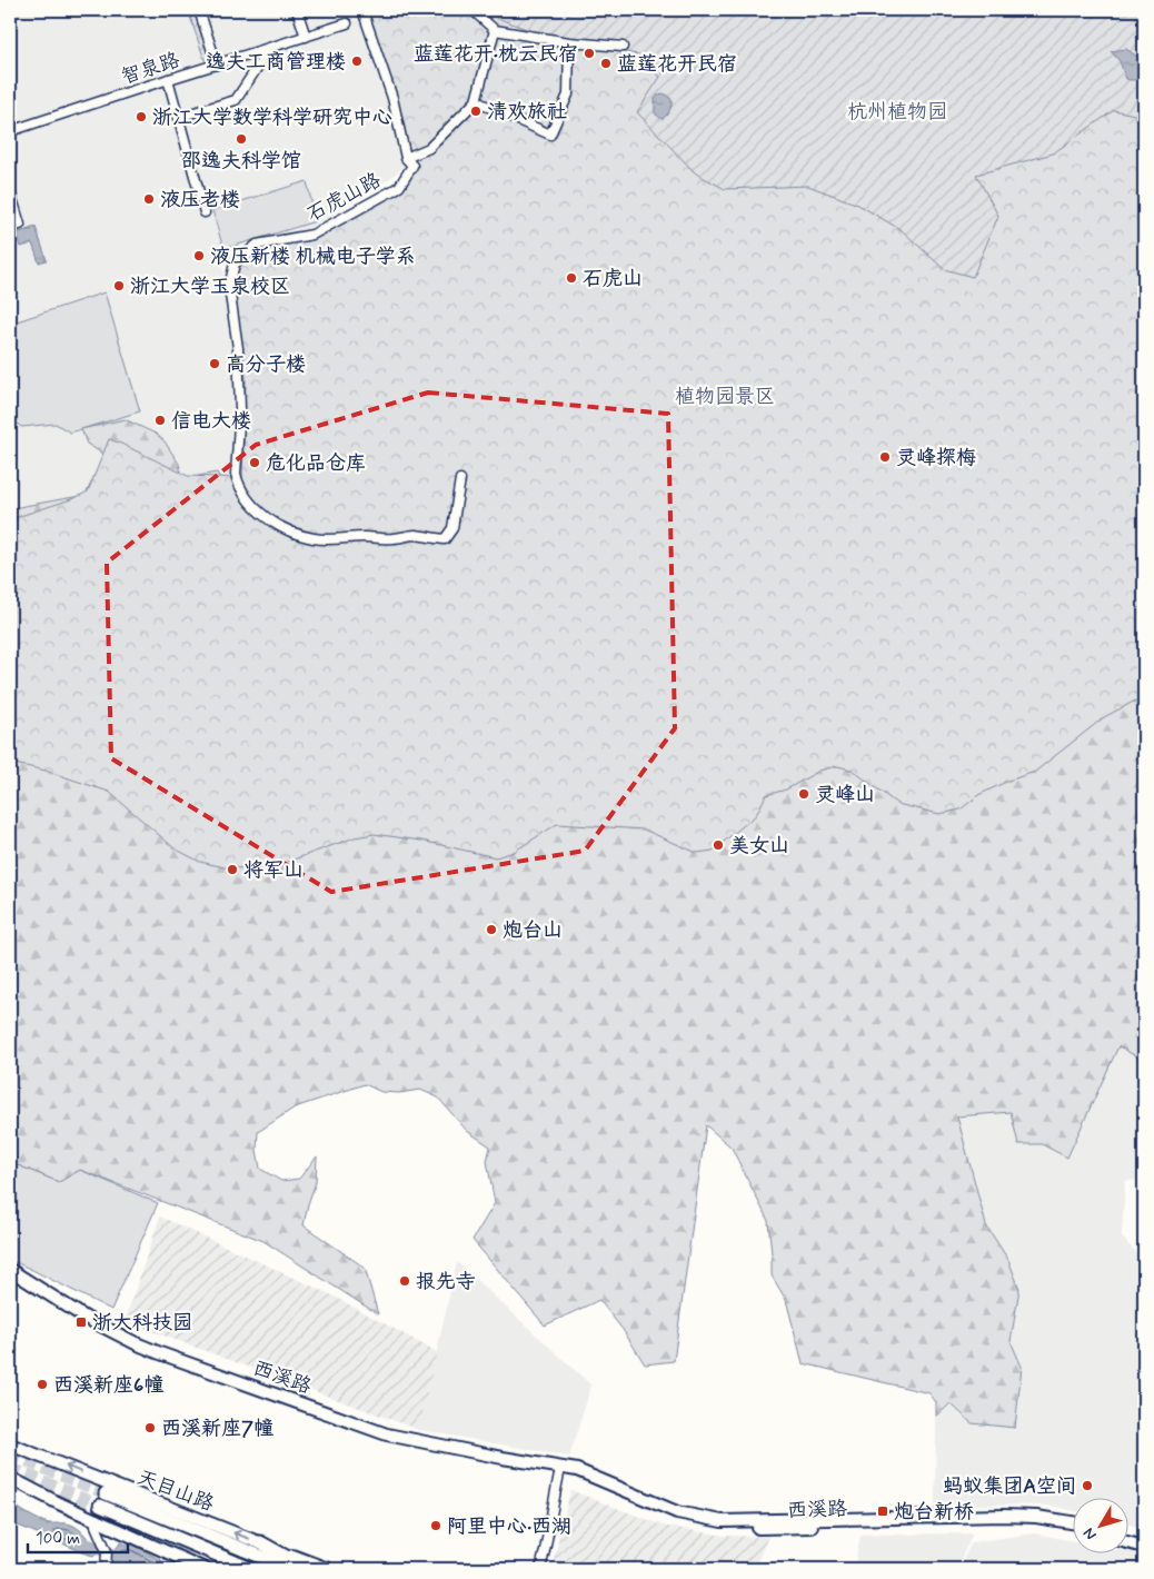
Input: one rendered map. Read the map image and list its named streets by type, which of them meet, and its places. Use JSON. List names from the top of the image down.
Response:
{
  "streets": {
    "main road": ["西溪路", "天目山路"],
    "street": ["智泉路", "石虎山路"]
  },
  "parks": ["杭州植物园", "植物园景区"],
  "places": {
    "other": [
      "蓝莲花开·枕云民宿",
      "逸夫工商管理楼",
      "蓝莲花开民宿",
      "清欢旅社",
      "浙江大学数学科学研究中心",
      "邵逸夫科学馆",
      "液压老楼",
      "液压新楼 机械电子学系",
      "石虎山",
      "浙江大学玉泉校区",
      "高分子楼",
      "信电大楼",
      "灵峰探梅",
      "危化品仓库",
      "灵峰山",
      "美女山",
      "将军山",
      "炮台山",
      "报先寺",
      "西溪新座6幢",
      "西溪新座7幢",
      "蚂蚁集团A空间",
      "阿里中心·西湖"
    ],
    "transit": ["浙大科技园", "炮台新桥"]
  },
  "scale_bar": "100 m",
  "north": "bottom left"
}
